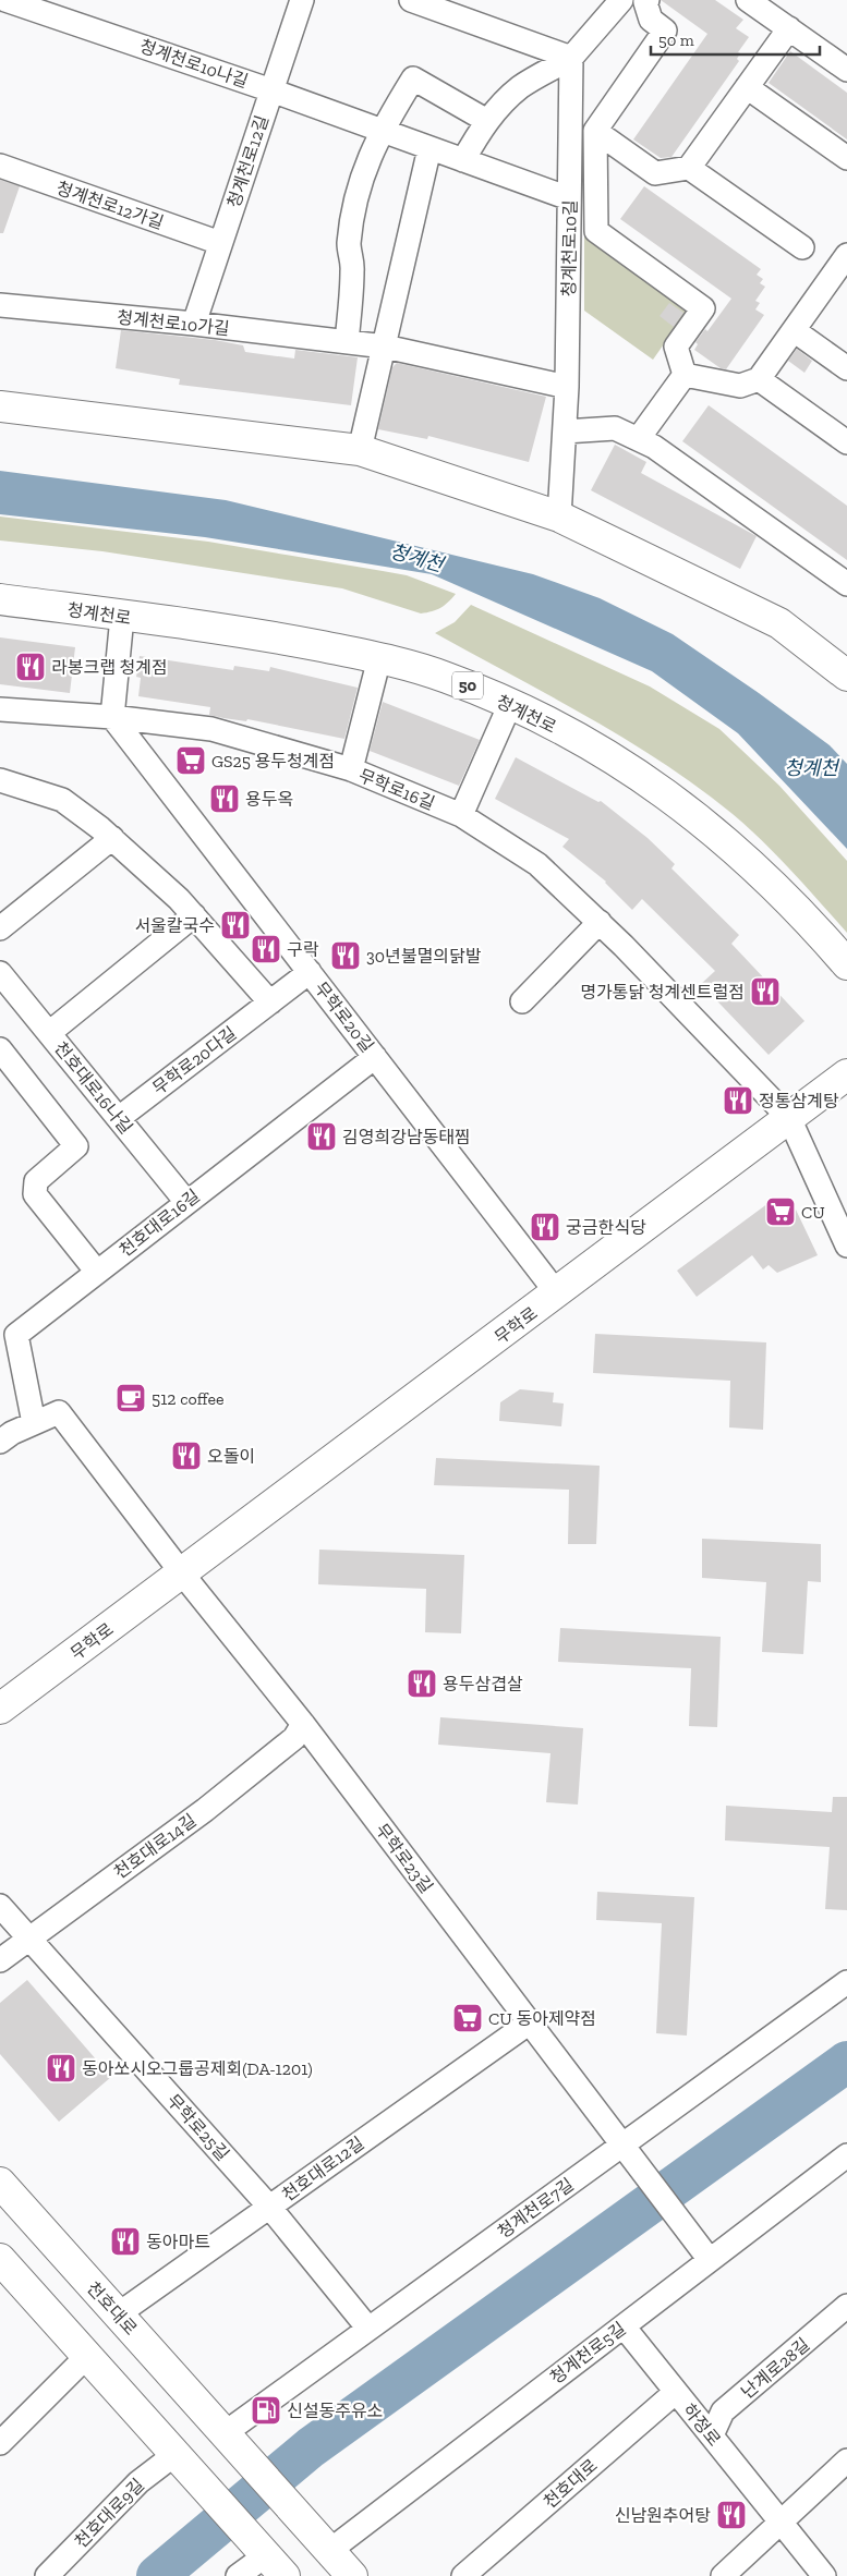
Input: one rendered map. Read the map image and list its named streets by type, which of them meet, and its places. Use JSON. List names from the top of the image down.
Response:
{
  "streets": {
    "main road": [
      "청계천로",
      "50",
      "무학로",
      "천호대로"
    ],
    "street": [
      "청계천로10나길",
      "청계천로12길",
      "청계천로12가길",
      "청계천로10길",
      "청계천로10가길",
      "무학로16길",
      "무학로20길",
      "무학로20다길",
      "천호대로16나길",
      "천호대로16길",
      "천호대로14길",
      "무학로23길",
      "무학로25길",
      "천호대로12길",
      "청계천로7길",
      "청계천로5길",
      "난계로28길",
      "하정로",
      "천호대로9길"
    ]
  },
  "crossings": [
    ["청계천로10나길", "청계천로12길"],
    ["청계천로10나길", "청계천로10길"],
    ["청계천로12길", "청계천로12가길"],
    ["청계천로12길", "청계천로10가길"],
    ["청계천로10길", "청계천로10가길"],
    ["무학로16길", "무학로20길"],
    ["무학로16길", "무학로"],
    ["무학로20길", "무학로20다길"],
    ["무학로20길", "천호대로16길"],
    ["무학로20길", "무학로"],
    ["무학로20다길", "천호대로16나길"],
    ["천호대로16나길", "천호대로16길"],
    ["무학로", "무학로23길"],
    ["천호대로14길", "무학로23길"],
    ["천호대로14길", "무학로25길"],
    ["무학로23길", "천호대로12길"],
    ["무학로23길", "청계천로7길"],
    ["무학로23길", "청계천로5길"],
    ["무학로25길", "천호대로12길"],
    ["무학로25길", "청계천로7길"],
    ["천호대로12길", "천호대로"],
    ["청계천로7길", "천호대로"],
    ["천호대로", "청계천로5길"],
    ["천호대로", "하정로"],
    ["청계천로5길", "하정로"],
    ["난계로28길", "하정로"]
  ],
  "water": ["청계천"],
  "places": {
    "restaurant": [
      "라봉크랩 청계점",
      "용두옥",
      "서울칼국수",
      "구락",
      "30년불멸의닭발",
      "명가통닭 청계센트럴점",
      "정통삼계탕",
      "김영희강남동태찜",
      "궁금한식당",
      "오돌이",
      "용두삼겹살",
      "동아쏘시오그룹공제회(DA-1201)",
      "동아마트",
      "신남원추어탕"
    ],
    "supermarket": ["GS25 용두청계점", "CU", "CU 동아제약점"],
    "cafe": ["512 coffee"],
    "fuel station": ["신설동주유소"]
  },
  "scale_bar": "50 m"
}
